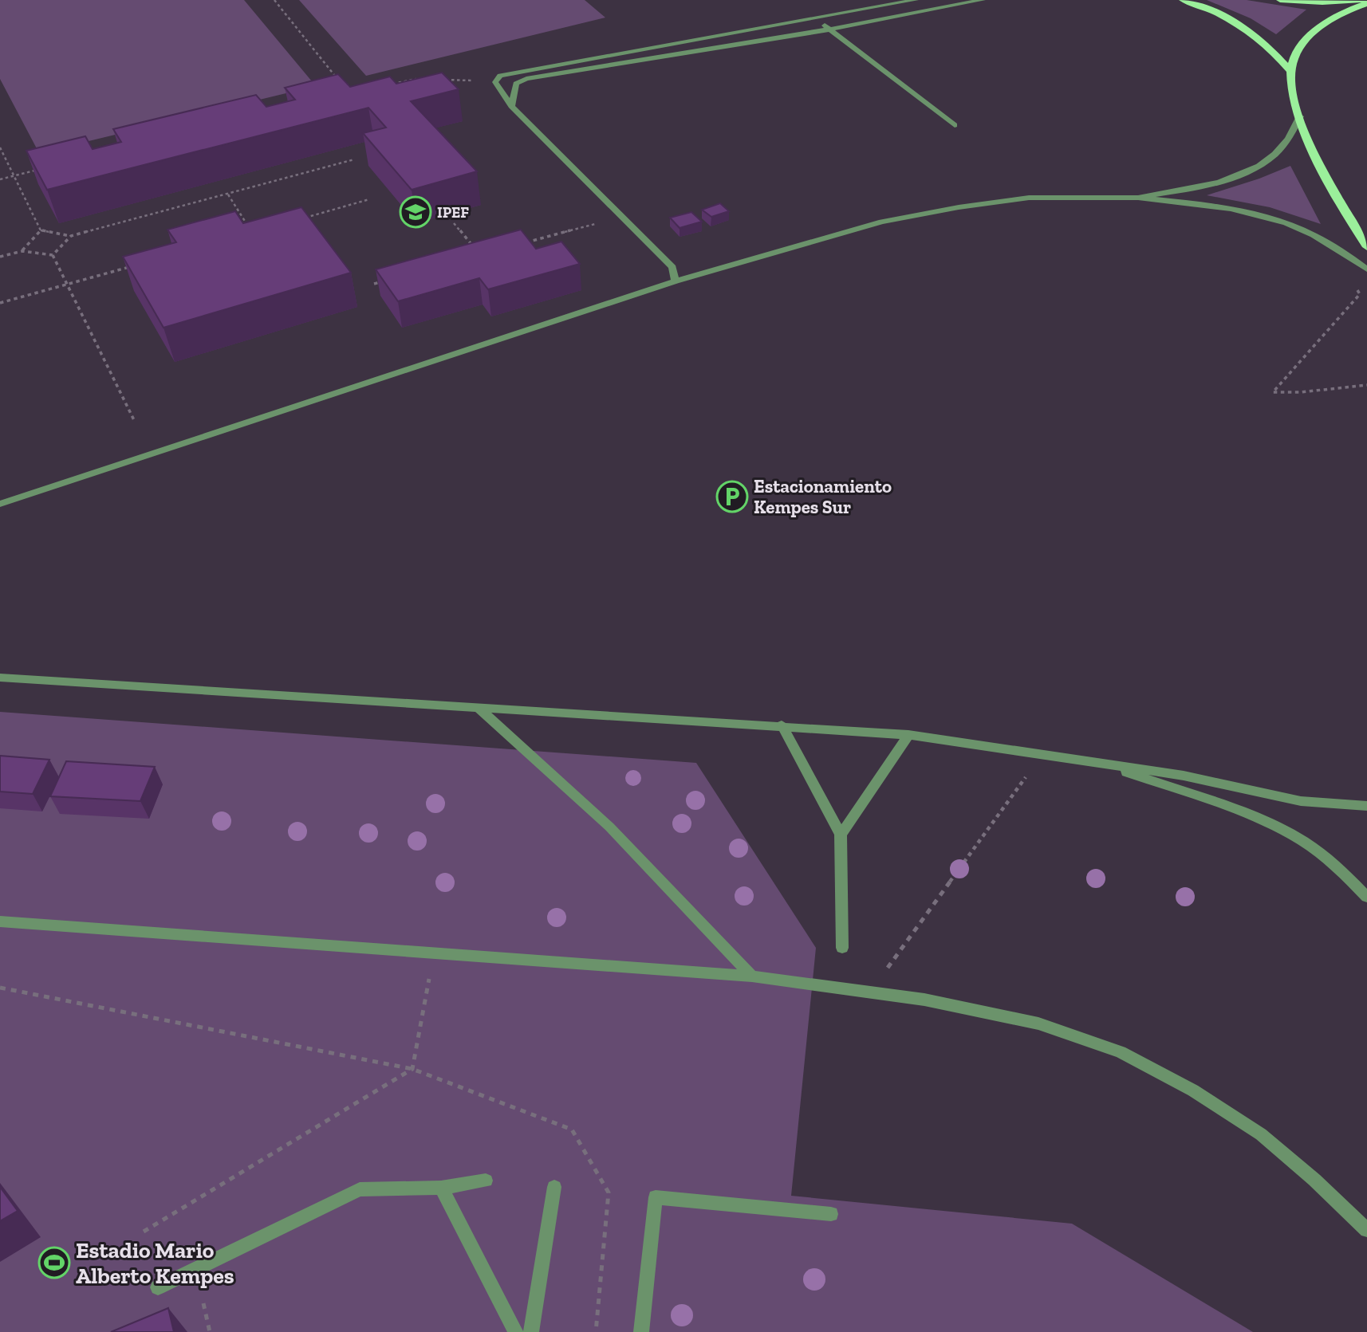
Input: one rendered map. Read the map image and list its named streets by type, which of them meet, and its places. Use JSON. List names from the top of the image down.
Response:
{
  "places": {
    "school or university": ["IPEF"],
    "parking": ["Estacionamiento Kempes Sur"],
    "sports": ["Estadio Mario Alberto Kempes"]
  }
}
